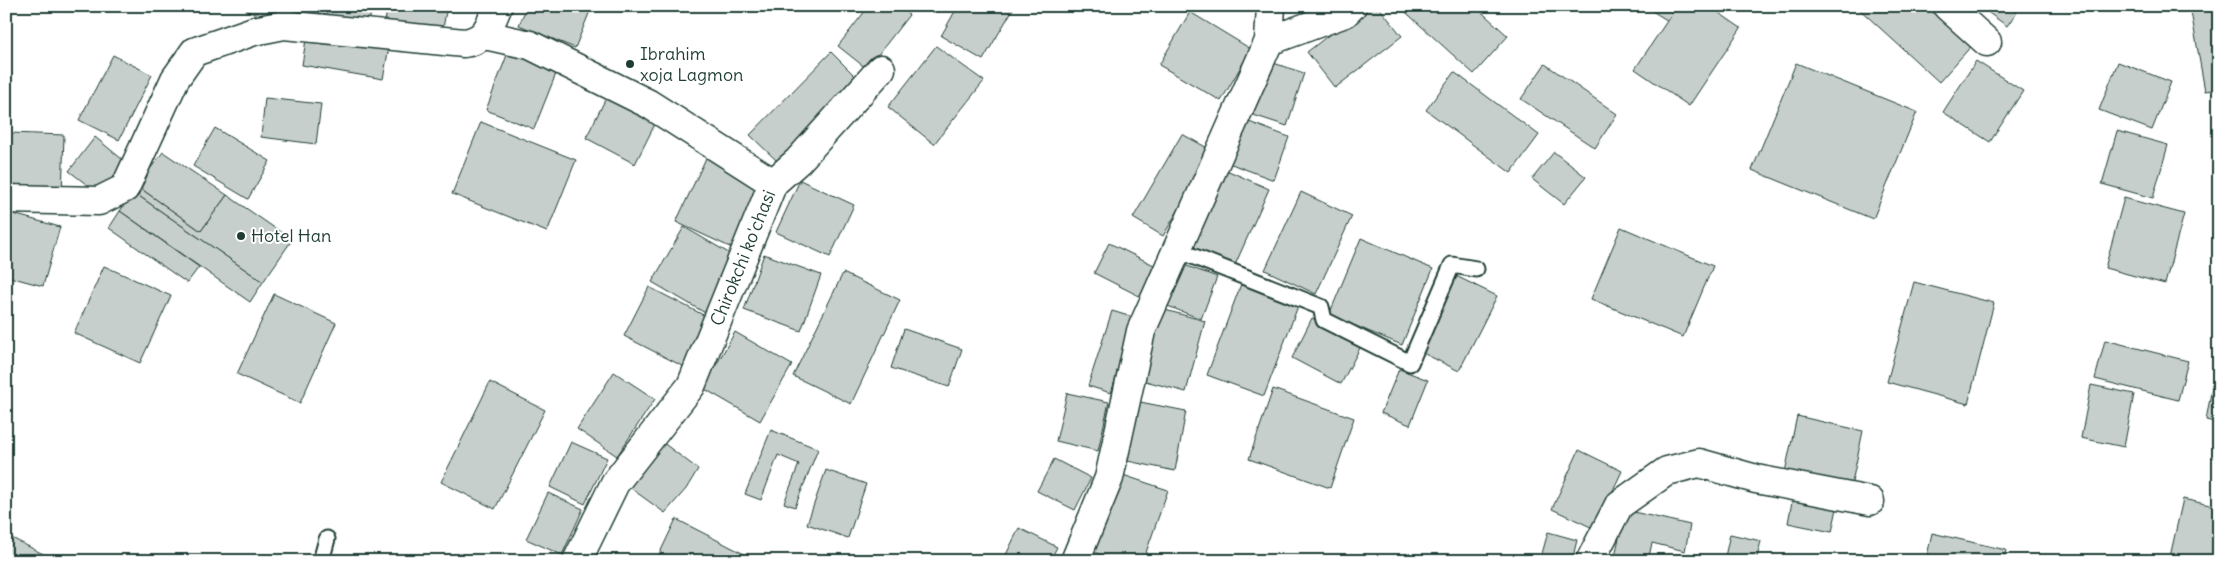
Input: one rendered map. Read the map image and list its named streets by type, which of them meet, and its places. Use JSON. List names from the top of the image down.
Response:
{
  "streets": {
    "street": ["Chirokchi ko'chasi"]
  },
  "places": ["Ibrahim xoja Lagmon", "Hotel Han"]
}
